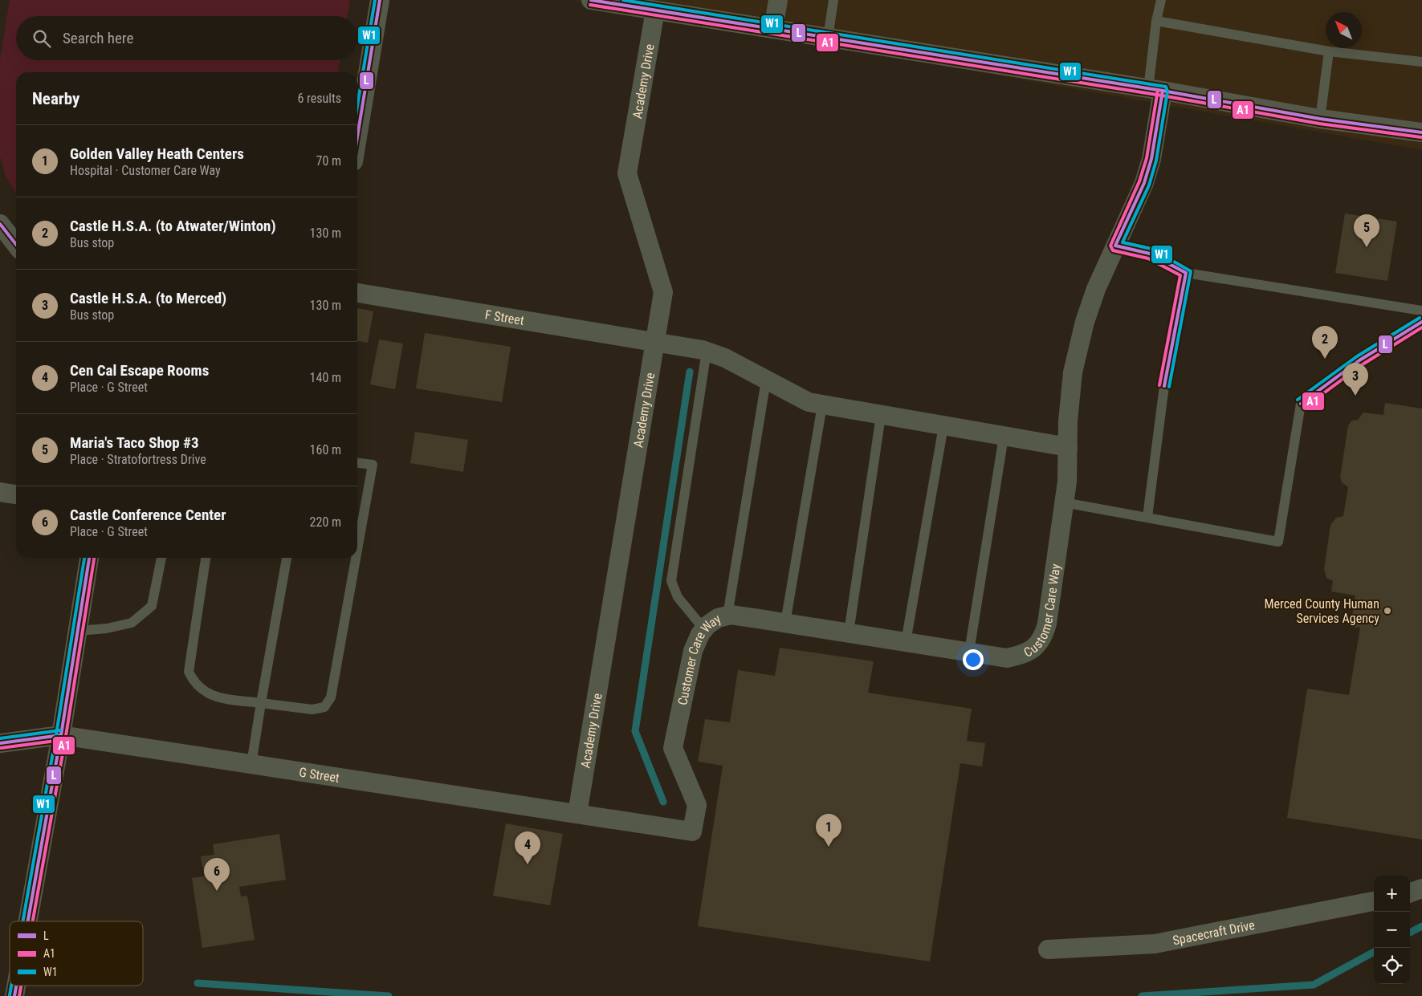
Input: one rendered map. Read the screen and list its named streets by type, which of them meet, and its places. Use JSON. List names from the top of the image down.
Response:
{
  "streets": {
    "street": [
      "Academy Drive",
      "F Street",
      "Customer Care Way",
      "G Street",
      "Spacecraft Drive"
    ]
  },
  "crossings": [
    ["Academy Drive", "F Street"],
    ["Academy Drive", "Customer Care Way"],
    ["Academy Drive", "G Street"],
    ["F Street", "Customer Care Way"],
    ["Customer Care Way", "G Street"]
  ],
  "places": ["Merced County Human Services Agency"],
  "lines": ["transit line L", "transit line W1", "transit line A1"],
  "legend": ["L", "A1", "W1"],
  "north": "top left",
  "page": {
    "search": "Search here",
    "heading": ["Nearby", "6 results"],
    "list": [
      {
        "mark": "1",
        "name": "Golden Valley Heath Centers",
        "note": "Hospital · Customer Care Way",
        "value": "70 m"
      },
      {
        "mark": "2",
        "name": "Castle H.S.A. (to Atwater/Winton)",
        "note": "Bus stop",
        "value": "130 m"
      },
      {
        "mark": "3",
        "name": "Castle H.S.A. (to Merced)",
        "note": "Bus stop",
        "value": "130 m"
      },
      {
        "mark": "4",
        "name": "Cen Cal Escape Rooms",
        "note": "Place · G Street",
        "value": "140 m"
      },
      {
        "mark": "5",
        "name": "Maria's Taco Shop #3",
        "note": "Place · Stratofortress Drive",
        "value": "160 m"
      },
      {
        "mark": "6",
        "name": "Castle Conference Center",
        "note": "Place · G Street",
        "value": "220 m"
      }
    ],
    "pins": [
      "5",
      "2",
      "3",
      "1",
      "4",
      "6"
    ],
    "map_buttons": ["+", "−"]
  }
}
